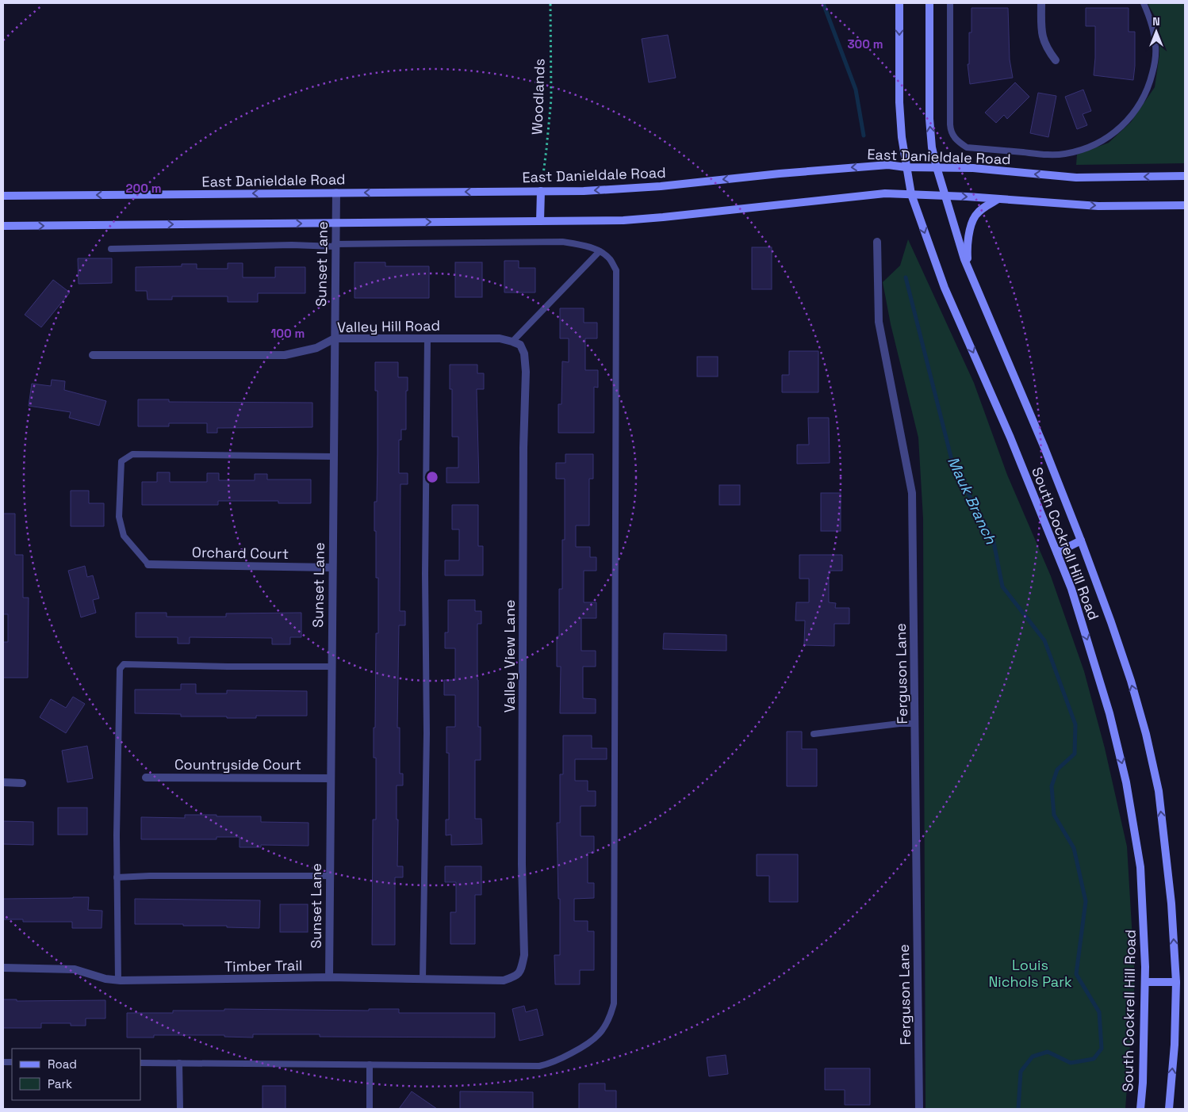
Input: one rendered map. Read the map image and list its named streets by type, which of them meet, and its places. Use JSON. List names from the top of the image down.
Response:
{
  "streets": {
    "main road": ["East Danieldale Road", "South Cockrell Hill Road"],
    "street": [
      "Sunset Lane",
      "Valley Hill Road",
      "Orchard Court",
      "Valley View Lane",
      "Ferguson Lane",
      "Countryside Court",
      "Timber Trail"
    ],
    "path": ["Woodlands"]
  },
  "crossings": [
    ["Woodlands", "East Danieldale Road"],
    ["East Danieldale Road", "Sunset Lane"],
    ["East Danieldale Road", "South Cockrell Hill Road"],
    ["Sunset Lane", "Valley Hill Road"],
    ["Sunset Lane", "Orchard Court"],
    ["Sunset Lane", "Countryside Court"],
    ["Sunset Lane", "Timber Trail"],
    ["Valley Hill Road", "Valley View Lane"],
    ["Valley View Lane", "Timber Trail"]
  ],
  "water": ["Mauk Branch"],
  "parks": ["Louis Nichols Park"],
  "legend": ["Road", "Park"],
  "north": "top",
  "rings": ["300 m", "200 m", "100 m"]
}
